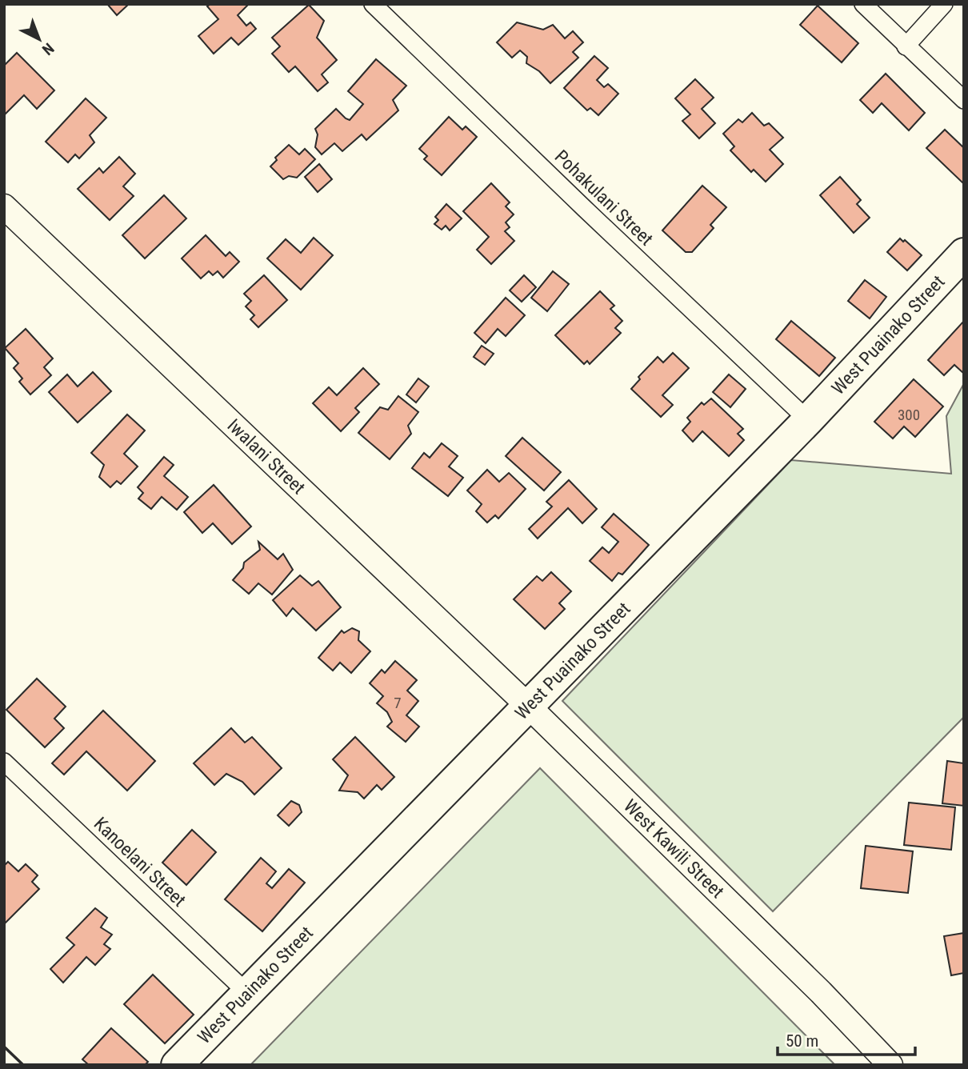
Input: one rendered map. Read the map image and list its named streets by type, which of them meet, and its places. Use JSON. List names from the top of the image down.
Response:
{
  "streets": {
    "highway": ["West Puainako Street"],
    "street": [
      "Pohakulani Street",
      "Iwalani Street",
      "West Kawili Street",
      "Kanoelani Street"
    ]
  },
  "crossings": [
    ["Pohakulani Street", "West Puainako Street"],
    ["West Puainako Street", "Iwalani Street"],
    ["West Puainako Street", "West Kawili Street"],
    ["West Puainako Street", "Kanoelani Street"],
    ["Iwalani Street", "West Kawili Street"]
  ],
  "house_numbers": ["300", "7"],
  "scale_bar": "50 m",
  "north": "bottom right"
}
